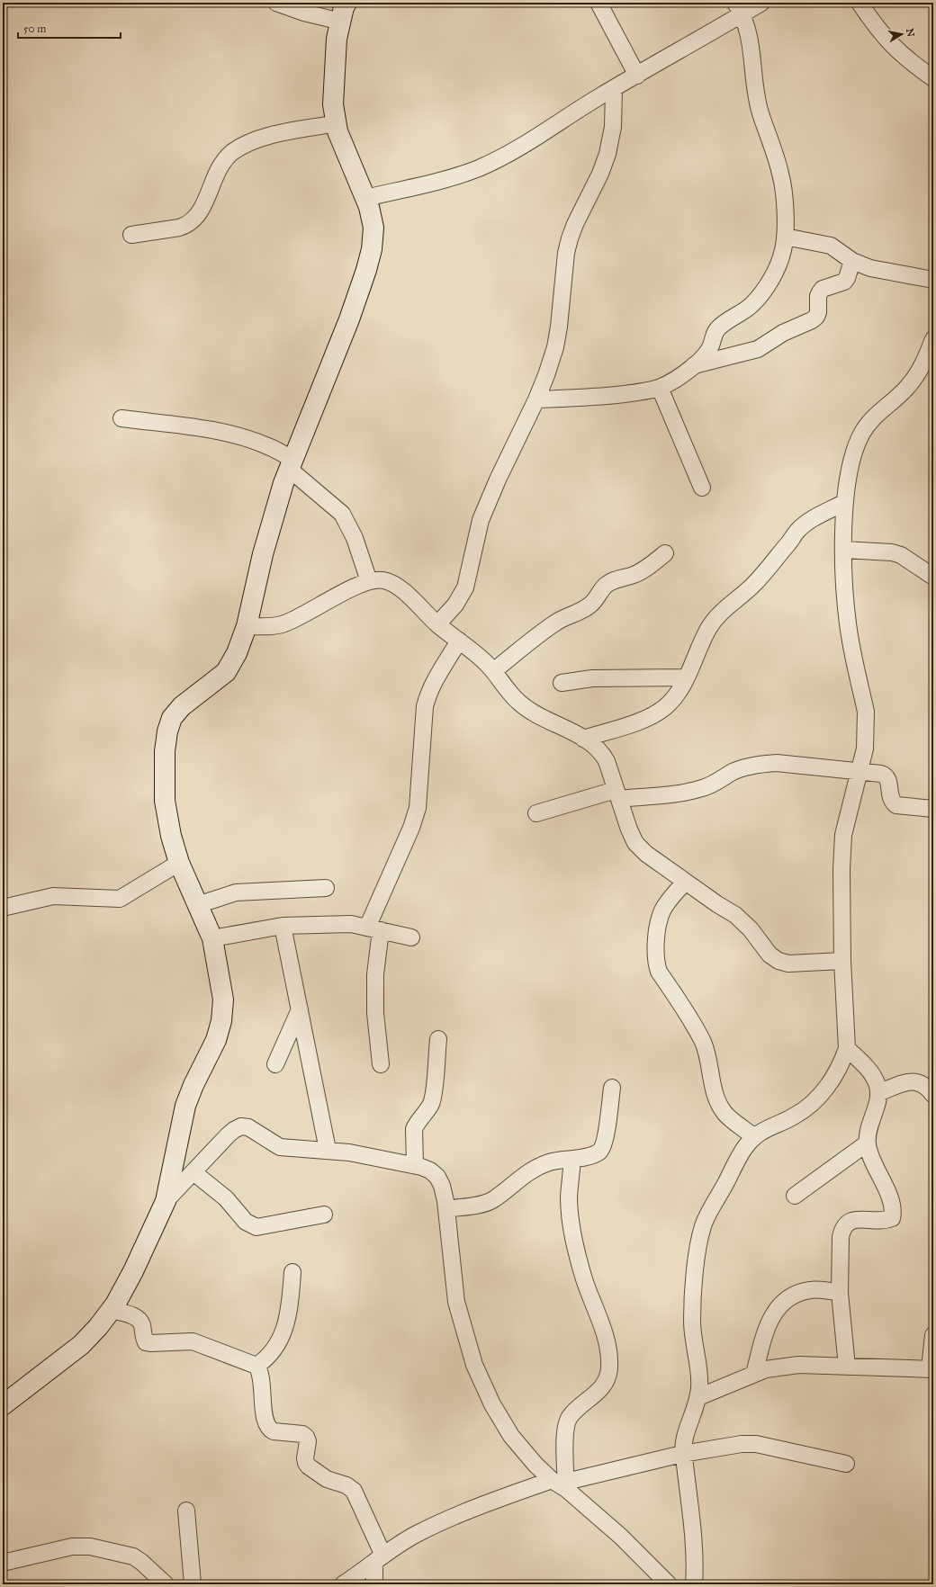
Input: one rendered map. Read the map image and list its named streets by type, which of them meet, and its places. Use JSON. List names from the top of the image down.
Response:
{
  "scale_bar": "50 m",
  "north": "right"
}
